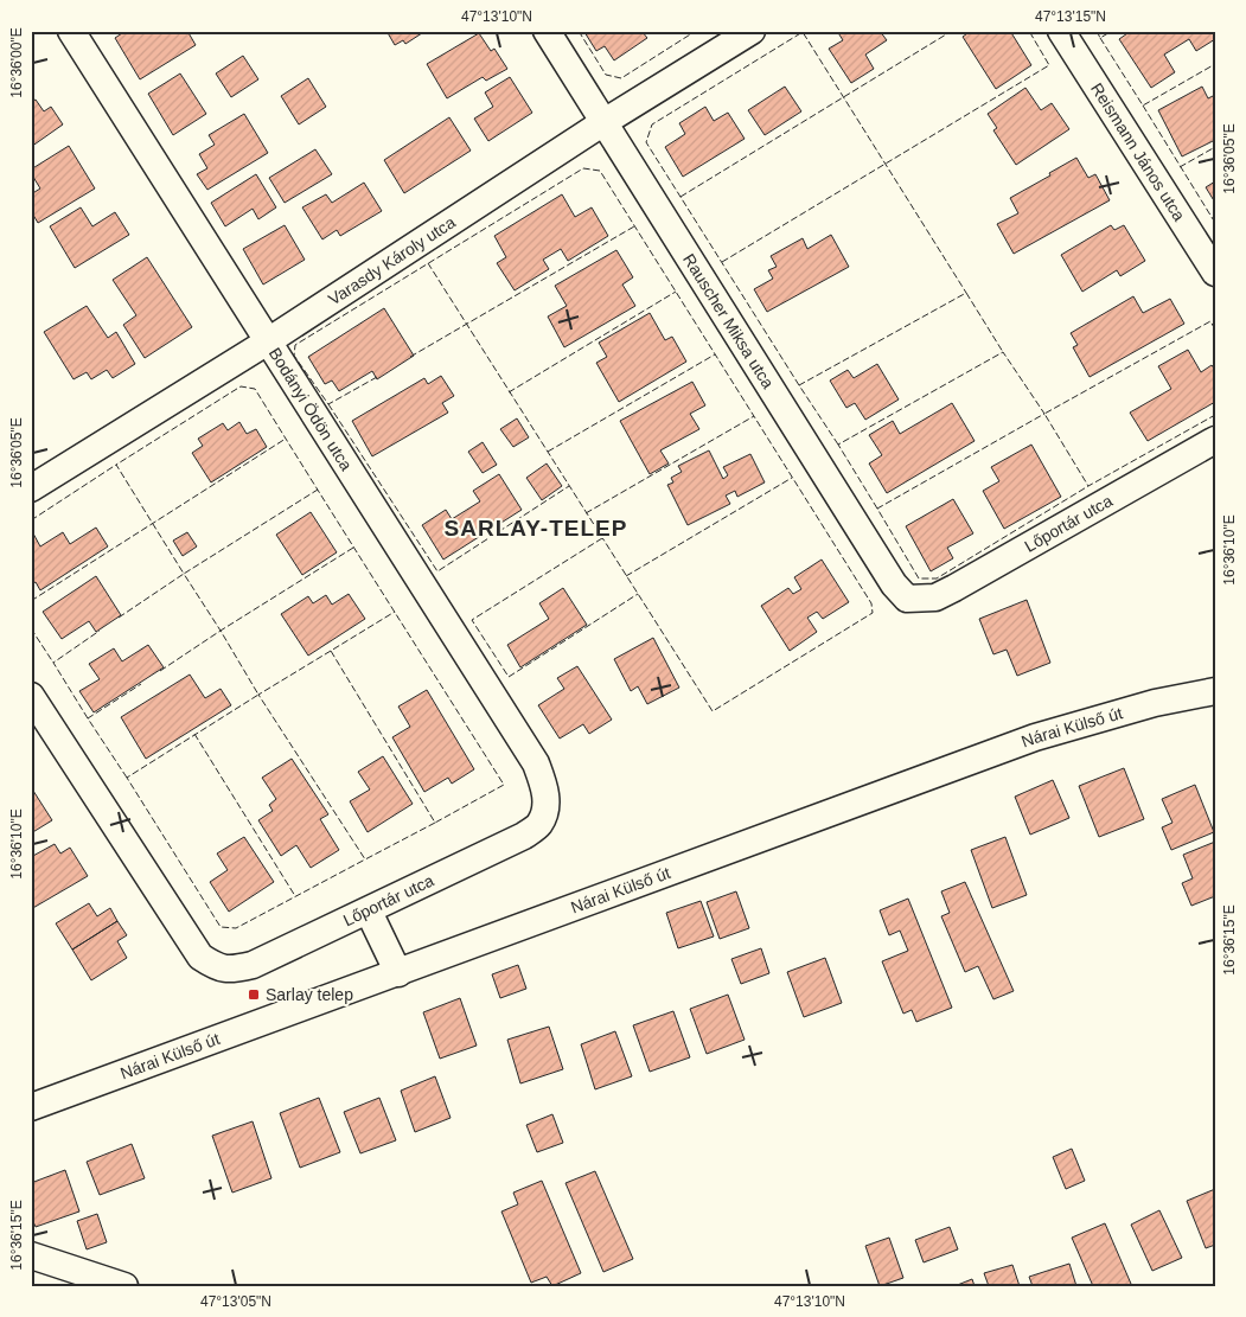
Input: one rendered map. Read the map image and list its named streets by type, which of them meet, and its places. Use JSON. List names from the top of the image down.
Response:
{
  "streets": {
    "street": [
      "Reismann János utca",
      "Varasdy Károly utca",
      "Rauscher Miksa utca",
      "Bodányi Ödön utca",
      "Lőportár utca",
      "Nárai Külső út"
    ]
  },
  "crossings": [
    ["Varasdy Károly utca", "Rauscher Miksa utca"],
    ["Varasdy Károly utca", "Bodányi Ödön utca"],
    ["Rauscher Miksa utca", "Lőportár utca"],
    ["Bodányi Ödön utca", "Lőportár utca"]
  ],
  "districts": ["SARLAY-TELEP"],
  "places": {
    "transit": ["Sarlay telep"]
  },
  "coordinates": [
    "47°13'10\"N",
    "47°13'15\"N",
    "16°36'00\"E",
    "16°36'05\"E",
    "16°36'10\"E",
    "16°36'15\"E",
    "47°13'05\"N"
  ]
}
